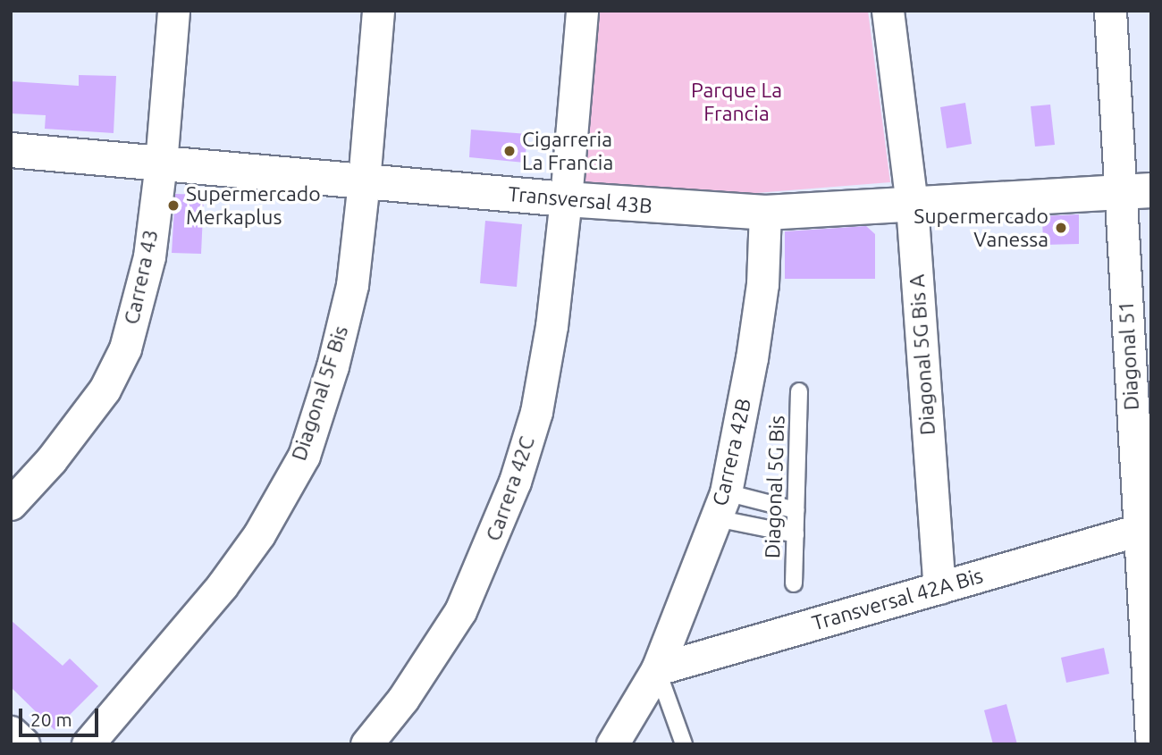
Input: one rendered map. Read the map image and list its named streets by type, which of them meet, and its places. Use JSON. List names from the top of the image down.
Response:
{
  "streets": {
    "street": [
      "Transversal 43B",
      "Carrera 43",
      "Diagonal 5G Bis A",
      "Diagonal 51",
      "Diagonal 5F Bis",
      "Carrera 42B",
      "Carrera 42C",
      "Transversal 42A Bis"
    ],
    "lane": ["Diagonal 5G Bis"]
  },
  "crossings": [
    ["Transversal 43B", "Carrera 43"],
    ["Transversal 43B", "Diagonal 5G Bis A"],
    ["Transversal 43B", "Diagonal 51"],
    ["Transversal 43B", "Diagonal 5F Bis"],
    ["Transversal 43B", "Carrera 42B"],
    ["Transversal 43B", "Carrera 42C"],
    ["Diagonal 5G Bis A", "Transversal 42A Bis"],
    ["Diagonal 51", "Transversal 42A Bis"],
    ["Carrera 42B", "Transversal 42A Bis"]
  ],
  "parks": ["Parque La Francia"],
  "places": ["Cigarreria La Francia", "Supermercado Merkaplus", "Supermercado Vanessa"],
  "scale_bar": "20 m"
}
